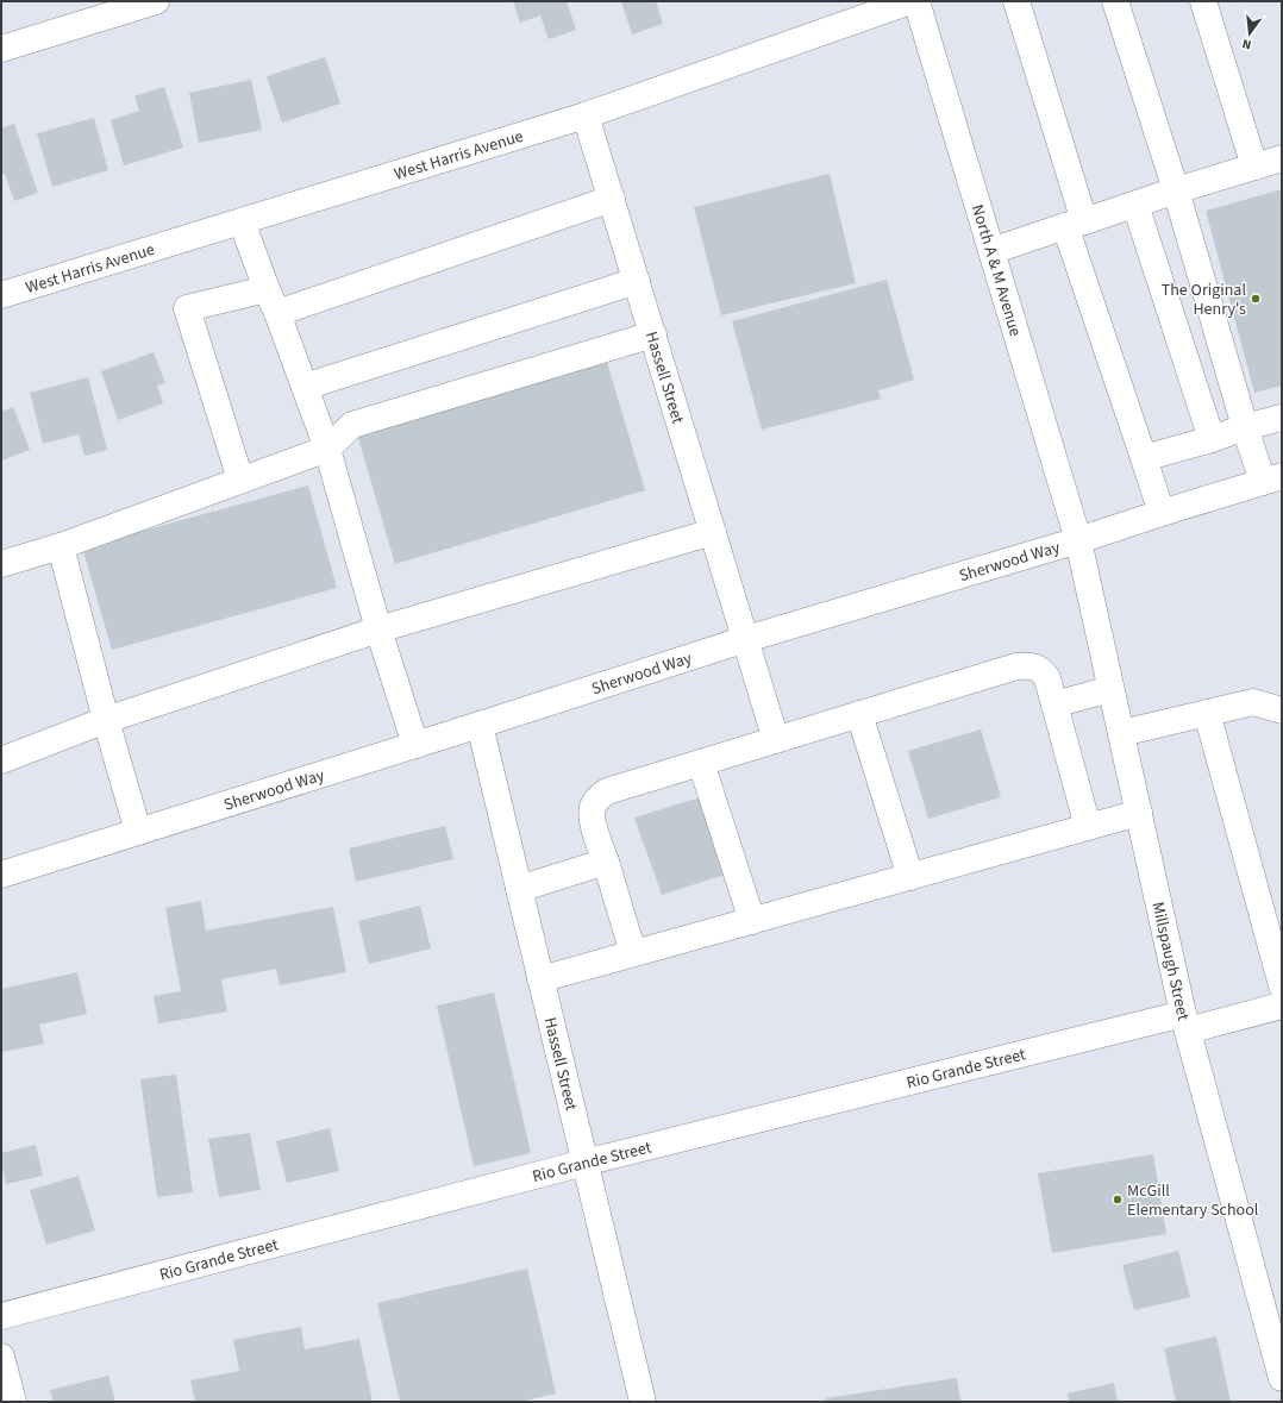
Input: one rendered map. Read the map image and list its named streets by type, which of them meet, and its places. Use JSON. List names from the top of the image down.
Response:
{
  "streets": {
    "street": [
      "West Harris Avenue",
      "North A & M Avenue",
      "Hassell Street",
      "Sherwood Way",
      "Millspaugh Street",
      "Rio Grande Street"
    ]
  },
  "crossings": [
    ["West Harris Avenue", "Hassell Street"],
    ["North A & M Avenue", "Sherwood Way"],
    ["North A & M Avenue", "Millspaugh Street"],
    ["Hassell Street", "Sherwood Way"],
    ["Hassell Street", "Rio Grande Street"],
    ["Sherwood Way", "Millspaugh Street"],
    ["Millspaugh Street", "Rio Grande Street"]
  ],
  "places": ["The Original Henry's", "McGill Elementary School"],
  "north": "bottom"
}
